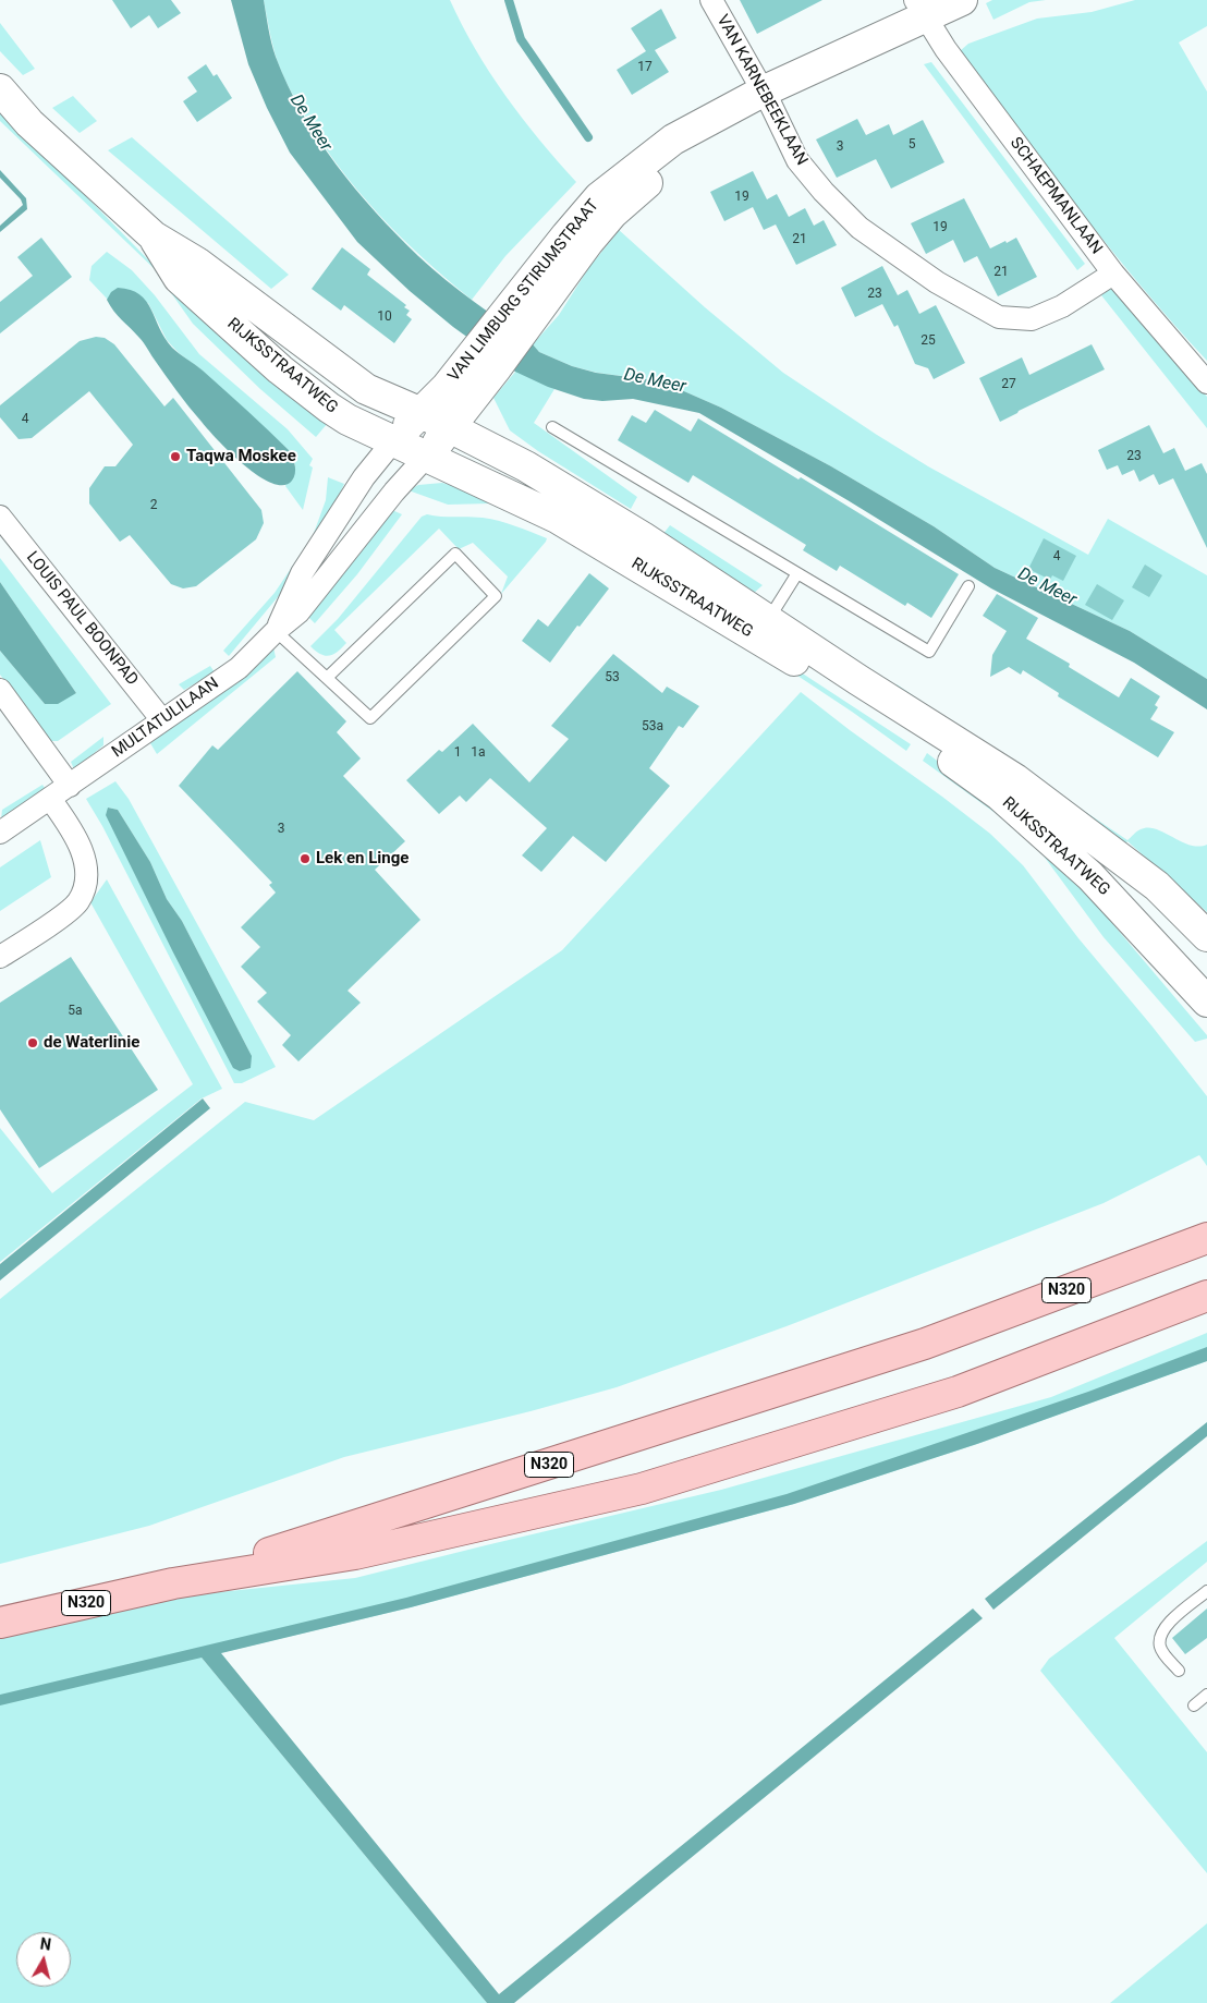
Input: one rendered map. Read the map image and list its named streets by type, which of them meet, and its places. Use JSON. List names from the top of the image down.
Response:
{
  "streets": {
    "main road": ["N320"],
    "street": [
      "VAN KARNEBEEKLAAN",
      "SCHAEPMANLAAN",
      "VAN LIMBURG STIRUMSTRAAT",
      "RIJKSSTRAATWEG",
      "LOUIS PAUL BOONPAD",
      "MULTATULILAAN"
    ]
  },
  "crossings": [
    ["VAN KARNEBEEKLAAN", "SCHAEPMANLAAN"],
    ["VAN KARNEBEEKLAAN", "VAN LIMBURG STIRUMSTRAAT"],
    ["SCHAEPMANLAAN", "VAN LIMBURG STIRUMSTRAAT"],
    ["VAN LIMBURG STIRUMSTRAAT", "RIJKSSTRAATWEG"],
    ["VAN LIMBURG STIRUMSTRAAT", "MULTATULILAAN"],
    ["RIJKSSTRAATWEG", "MULTATULILAAN"],
    ["LOUIS PAUL BOONPAD", "MULTATULILAAN"]
  ],
  "water": ["De Meer"],
  "places": ["Taqwa Moskee", "Lek en Linge", "de Waterlinie"],
  "house_numbers": [
    "17",
    "5",
    "3",
    "19",
    "19",
    "21",
    "21",
    "23",
    "10",
    "25",
    "27",
    "4",
    "23",
    "2",
    "4",
    "53",
    "53a",
    "1",
    "1a",
    "3",
    "5a"
  ],
  "north": "top"
}
